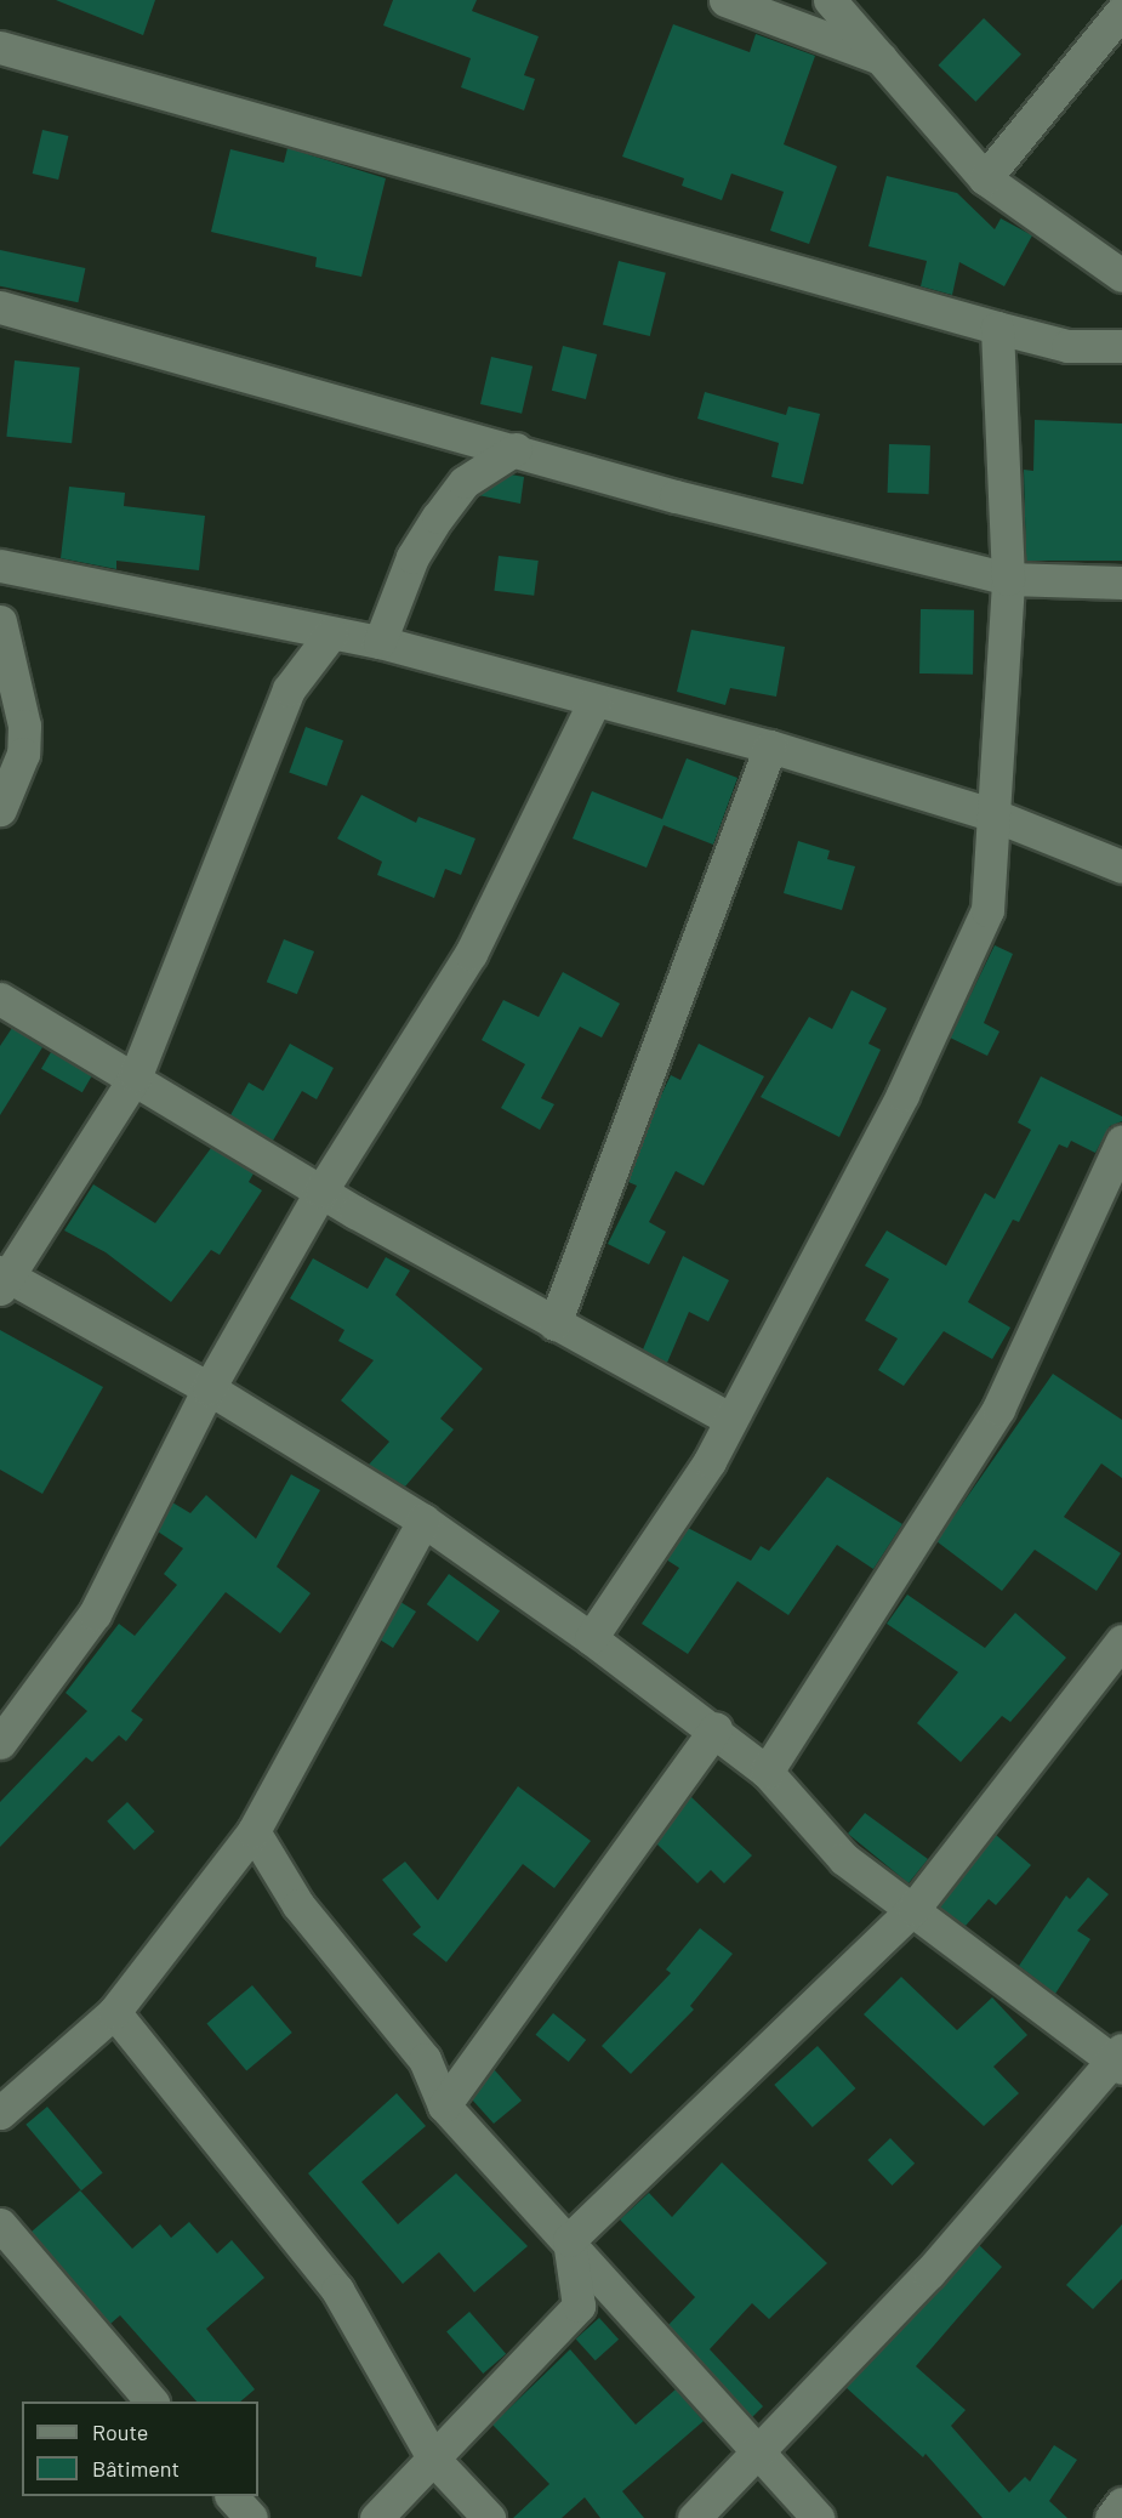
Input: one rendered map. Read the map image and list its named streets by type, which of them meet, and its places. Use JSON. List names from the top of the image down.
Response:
{
  "legend": ["Route", "Bâtiment"]
}
